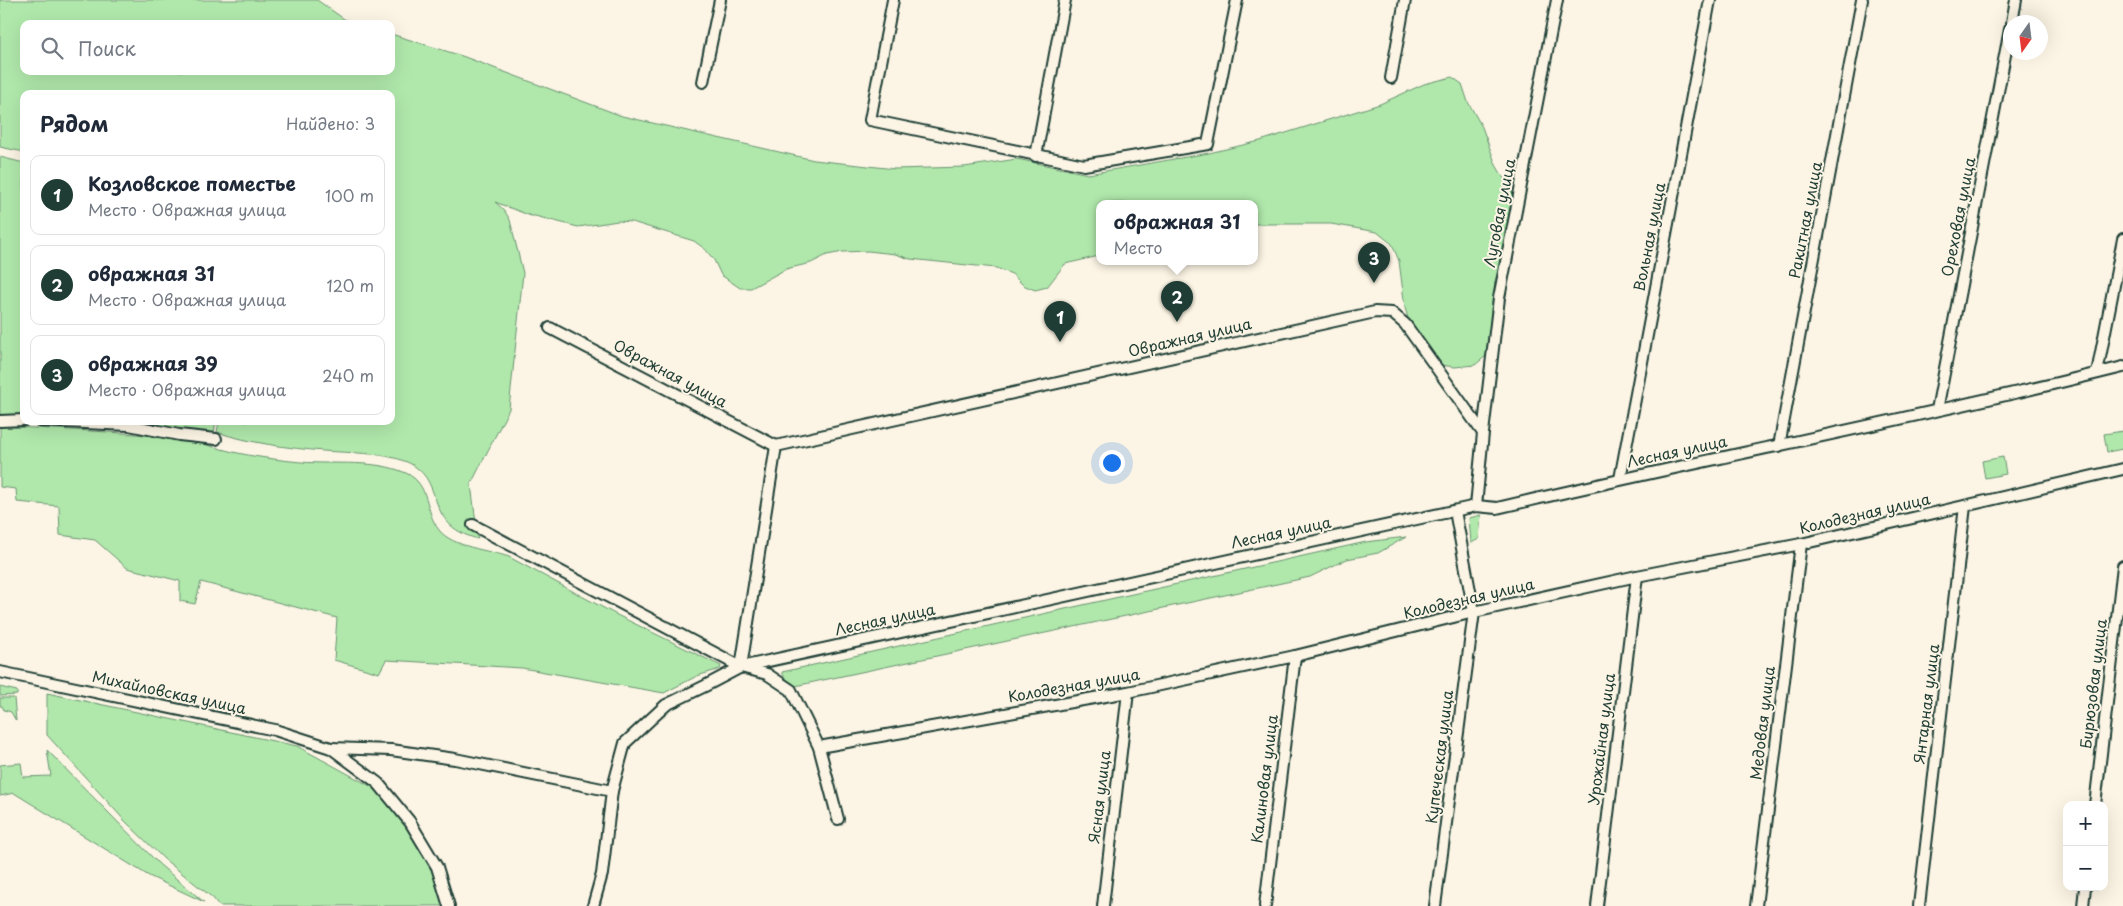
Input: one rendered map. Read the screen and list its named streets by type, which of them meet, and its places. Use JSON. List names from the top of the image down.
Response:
{
  "streets": {
    "street": [
      "Луговая улица",
      "Ореховая улица",
      "Ракитная улица",
      "Вольная улица",
      "Овражная улица",
      "Лесная улица",
      "Колодезная улица",
      "Бирюзовая улица",
      "Михайловская улица",
      "Янтарная улица",
      "Медовая улица",
      "Урожайная улица",
      "Купеческая улица",
      "Калиновая улица",
      "Ясная улица"
    ]
  },
  "crossings": [
    ["Луговая улица", "Овражная улица"],
    ["Ореховая улица", "Лесная улица"],
    ["Ракитная улица", "Лесная улица"],
    ["Вольная улица", "Лесная улица"],
    ["Лесная улица", "Купеческая улица"],
    ["Колодезная улица", "Янтарная улица"],
    ["Колодезная улица", "Медовая улица"],
    ["Колодезная улица", "Урожайная улица"],
    ["Колодезная улица", "Купеческая улица"],
    ["Колодезная улица", "Калиновая улица"],
    ["Колодезная улица", "Ясная улица"]
  ],
  "north": "bottom",
  "page": {
    "search": "Поиск",
    "heading": ["Рядом", "Найдено: 3"],
    "list": [
      {
        "mark": "1",
        "name": "Козловское поместье",
        "note": "Место · Овражная улица",
        "value": "100 m"
      },
      {
        "mark": "2",
        "name": "овражная 31",
        "note": "Место · Овражная улица",
        "value": "120 m"
      },
      {
        "mark": "3",
        "name": "овражная 39",
        "note": "Место · Овражная улица",
        "value": "240 m"
      }
    ],
    "popup": ["овражная 31", "Место"],
    "pins": ["3", "2", "1"],
    "map_buttons": ["+", "−"]
  }
}
